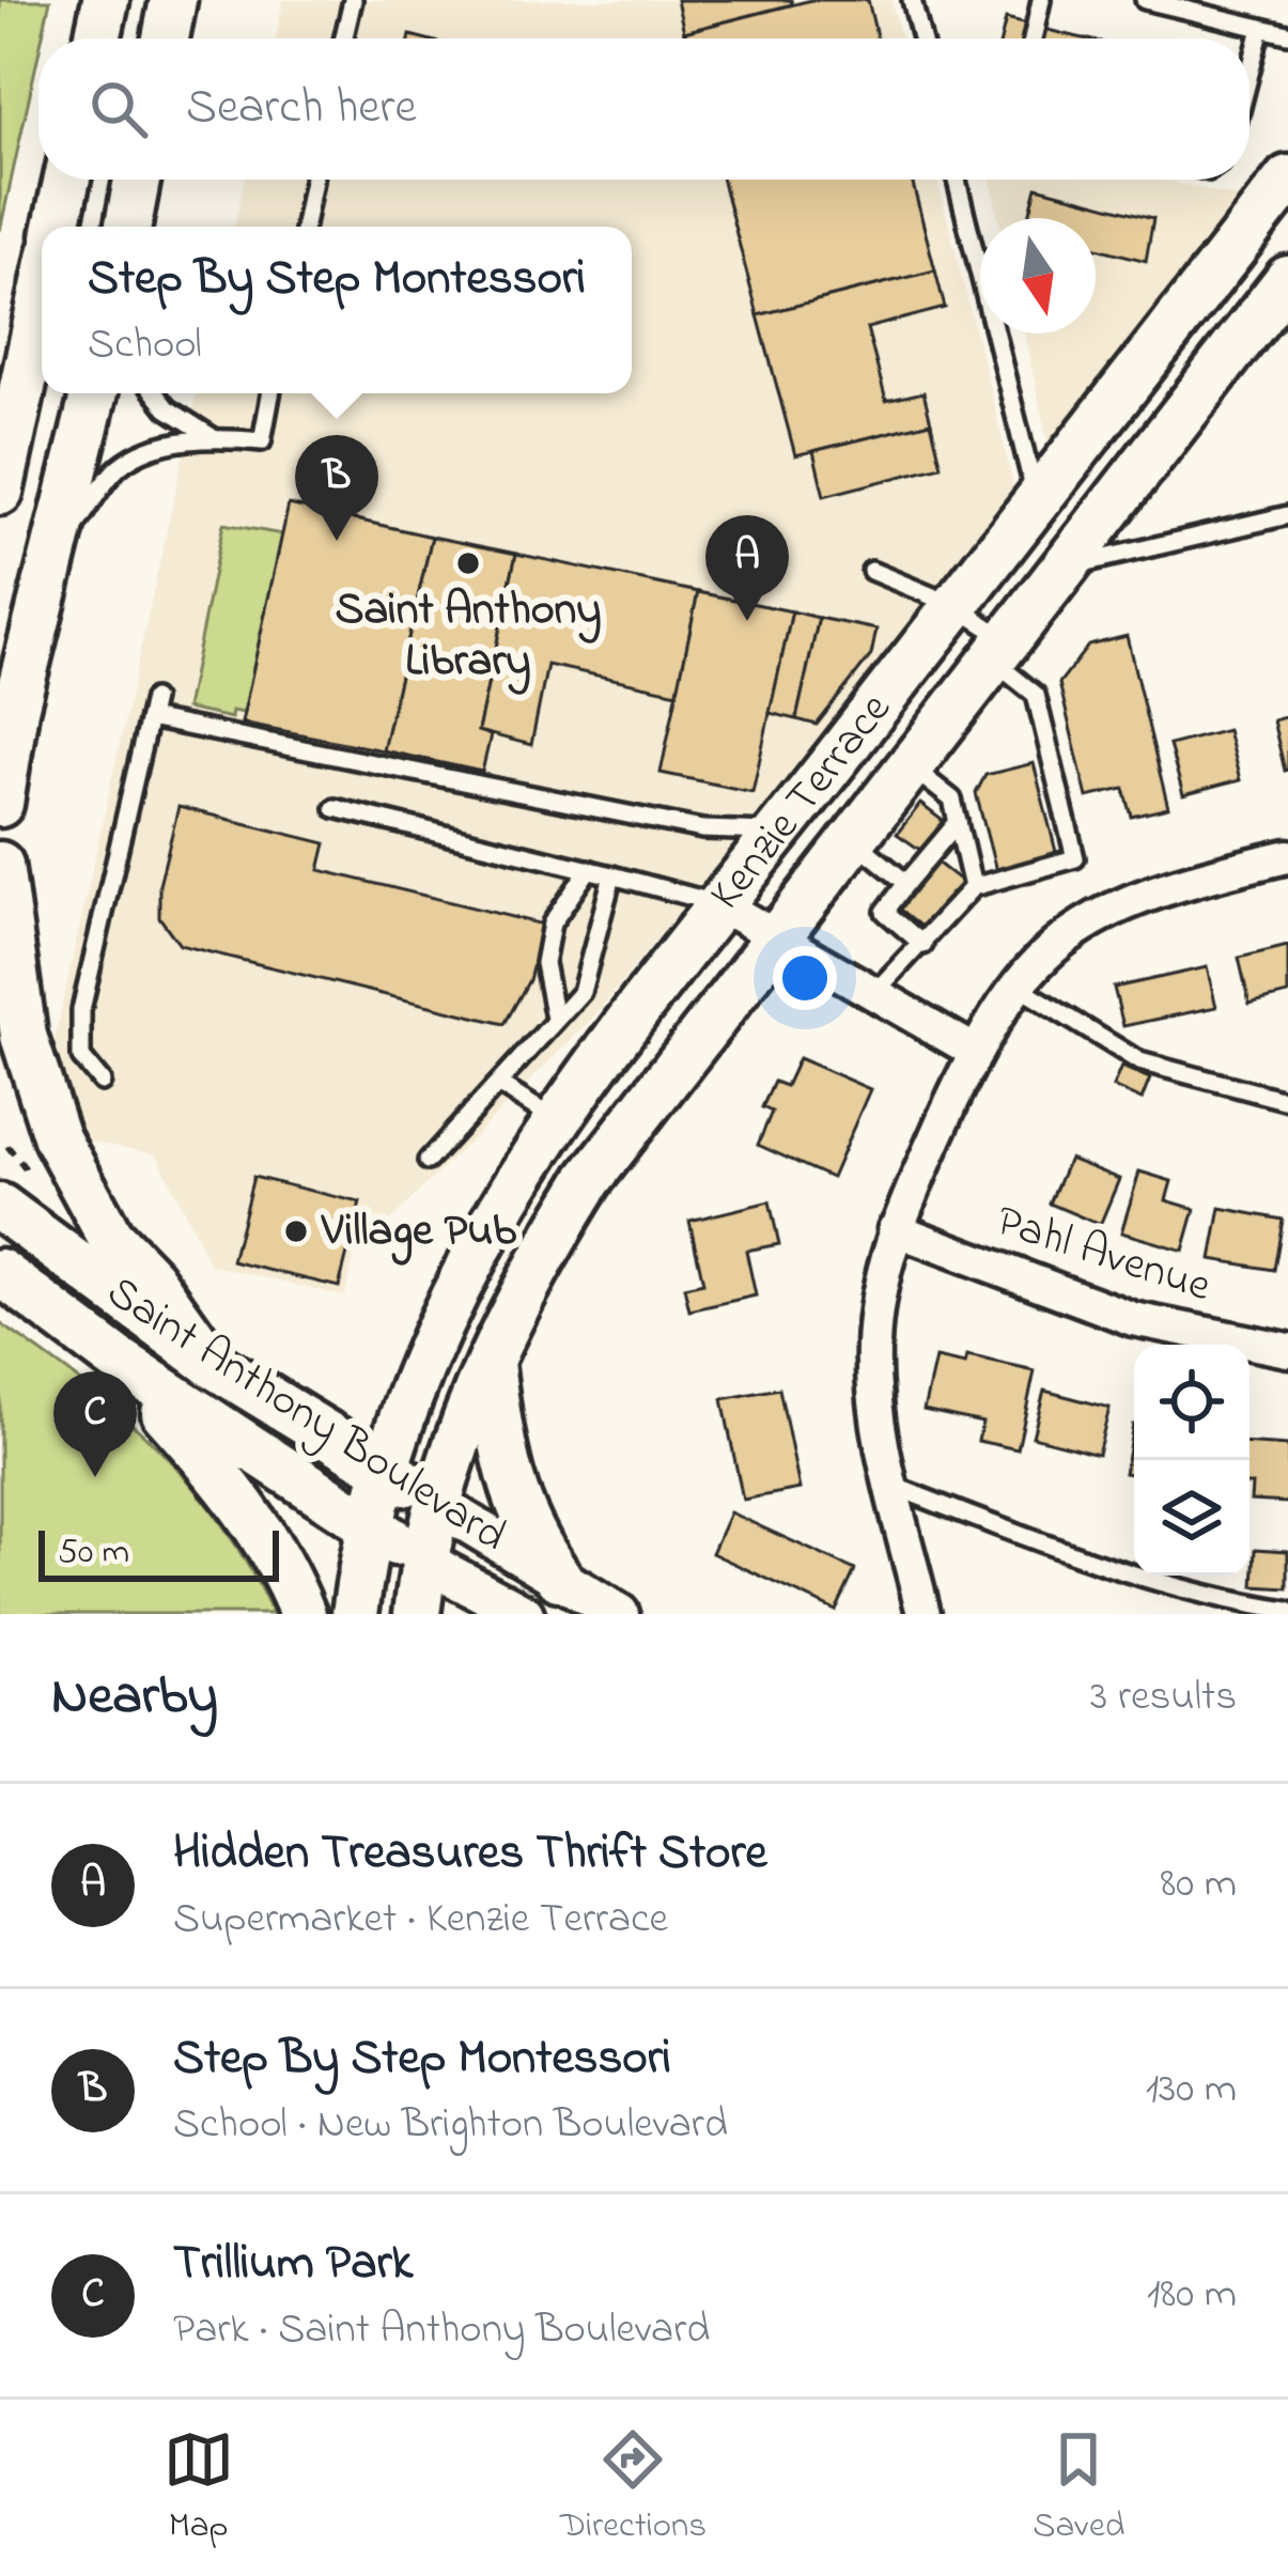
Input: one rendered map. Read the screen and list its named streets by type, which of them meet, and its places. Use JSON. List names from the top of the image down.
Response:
{
  "streets": {
    "main road": ["Kenzie Terrace", "Saint Anthony Boulevard"],
    "street": ["Pahl Avenue"]
  },
  "crossings": [
    ["Kenzie Terrace", "Saint Anthony Boulevard"]
  ],
  "places": ["Saint Anthony Library", "Village Pub"],
  "scale_bar": "50 m",
  "north": "bottom",
  "page": {
    "search": "Search here",
    "popup": ["Step By Step Montessori", "School"],
    "pins": ["B", "A", "C"],
    "scale": "50 m",
    "heading": ["Nearby", "3 results"],
    "list": [
      {
        "mark": "A",
        "name": "Hidden Treasures Thrift Store",
        "note": "Supermarket · Kenzie Terrace",
        "value": "80 m"
      },
      {
        "mark": "B",
        "name": "Step By Step Montessori",
        "note": "School · New Brighton Boulevard",
        "value": "130 m"
      },
      {
        "mark": "C",
        "name": "Trillium Park",
        "note": "Park · Saint Anthony Boulevard",
        "value": "180 m"
      }
    ],
    "nav": ["Map", "Directions", "Saved"]
  }
}
